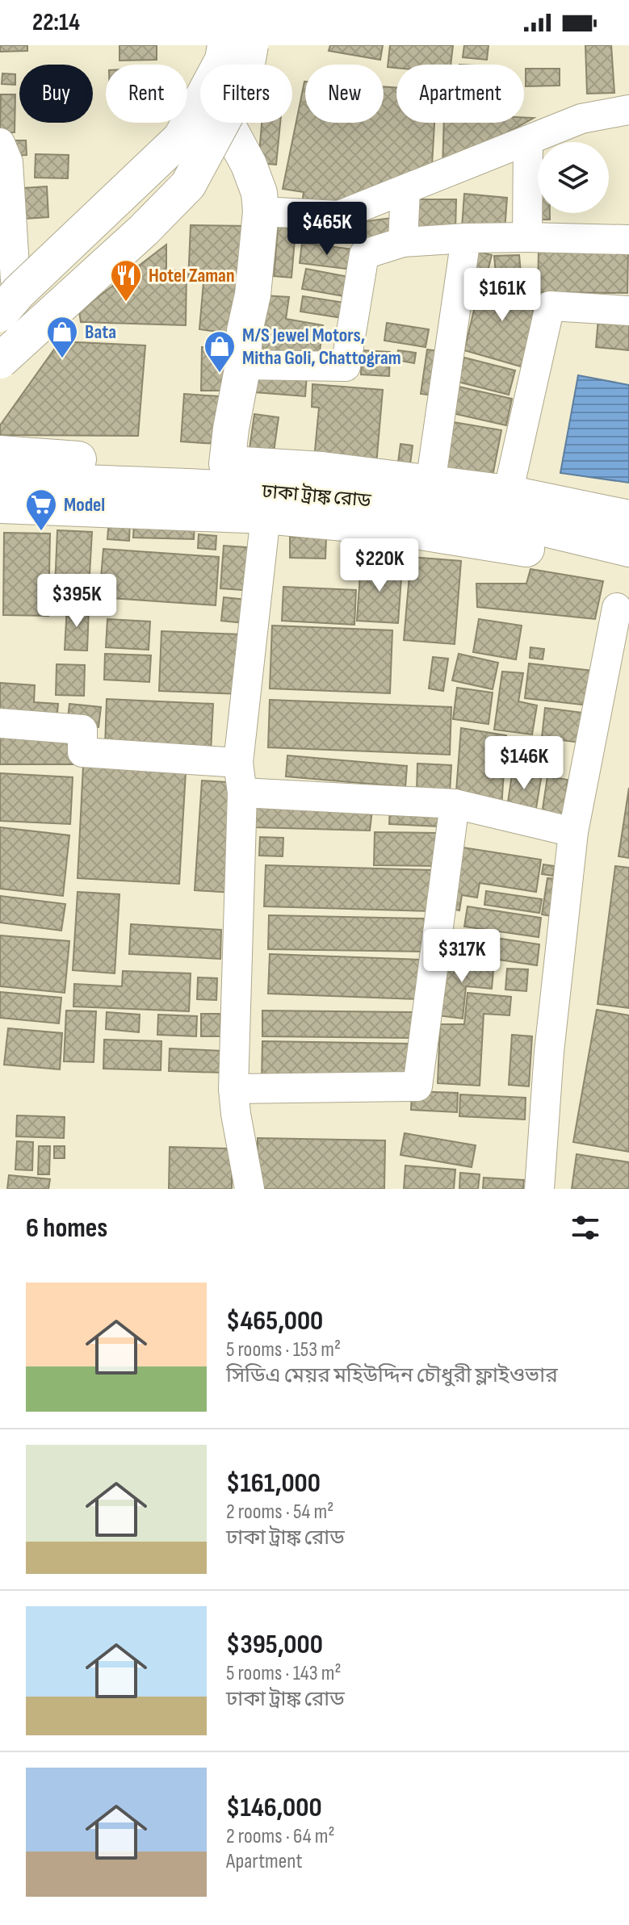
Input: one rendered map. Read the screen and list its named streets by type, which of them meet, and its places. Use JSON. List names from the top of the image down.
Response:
{
  "streets": {
    "main road": ["ঢাকা ট্রাঙ্ক রোড"]
  },
  "places": {
    "restaurant": ["Hotel Zaman"],
    "shop": ["Bata", "M/S Jewel Motors, Mitha Goli, Chattogram"],
    "supermarket": ["Model"]
  },
  "page": {
    "status": "22:14",
    "chip": [
      "Buy",
      "Rent",
      "Filters",
      "New",
      "Apartment"
    ],
    "price": [
      "$465K",
      "$161K",
      "$220K",
      "$395K",
      "$146K",
      "$317K"
    ],
    "heading": "6 homes",
    "list": [
      {
        "name": "$465,000",
        "note": "5 rooms · 153 m² · সিডিএ মেয়র মহিউদ্দিন চৌধুরী ফ্লাইওভার"
      },
      {
        "name": "$161,000",
        "note": "2 rooms · 54 m² · ঢাকা ট্রাঙ্ক রোড"
      },
      {
        "name": "$395,000",
        "note": "5 rooms · 143 m² · ঢাকা ট্রাঙ্ক রোড"
      },
      {
        "name": "$146,000",
        "note": "2 rooms · 64 m² · Apartment"
      }
    ]
  }
}
